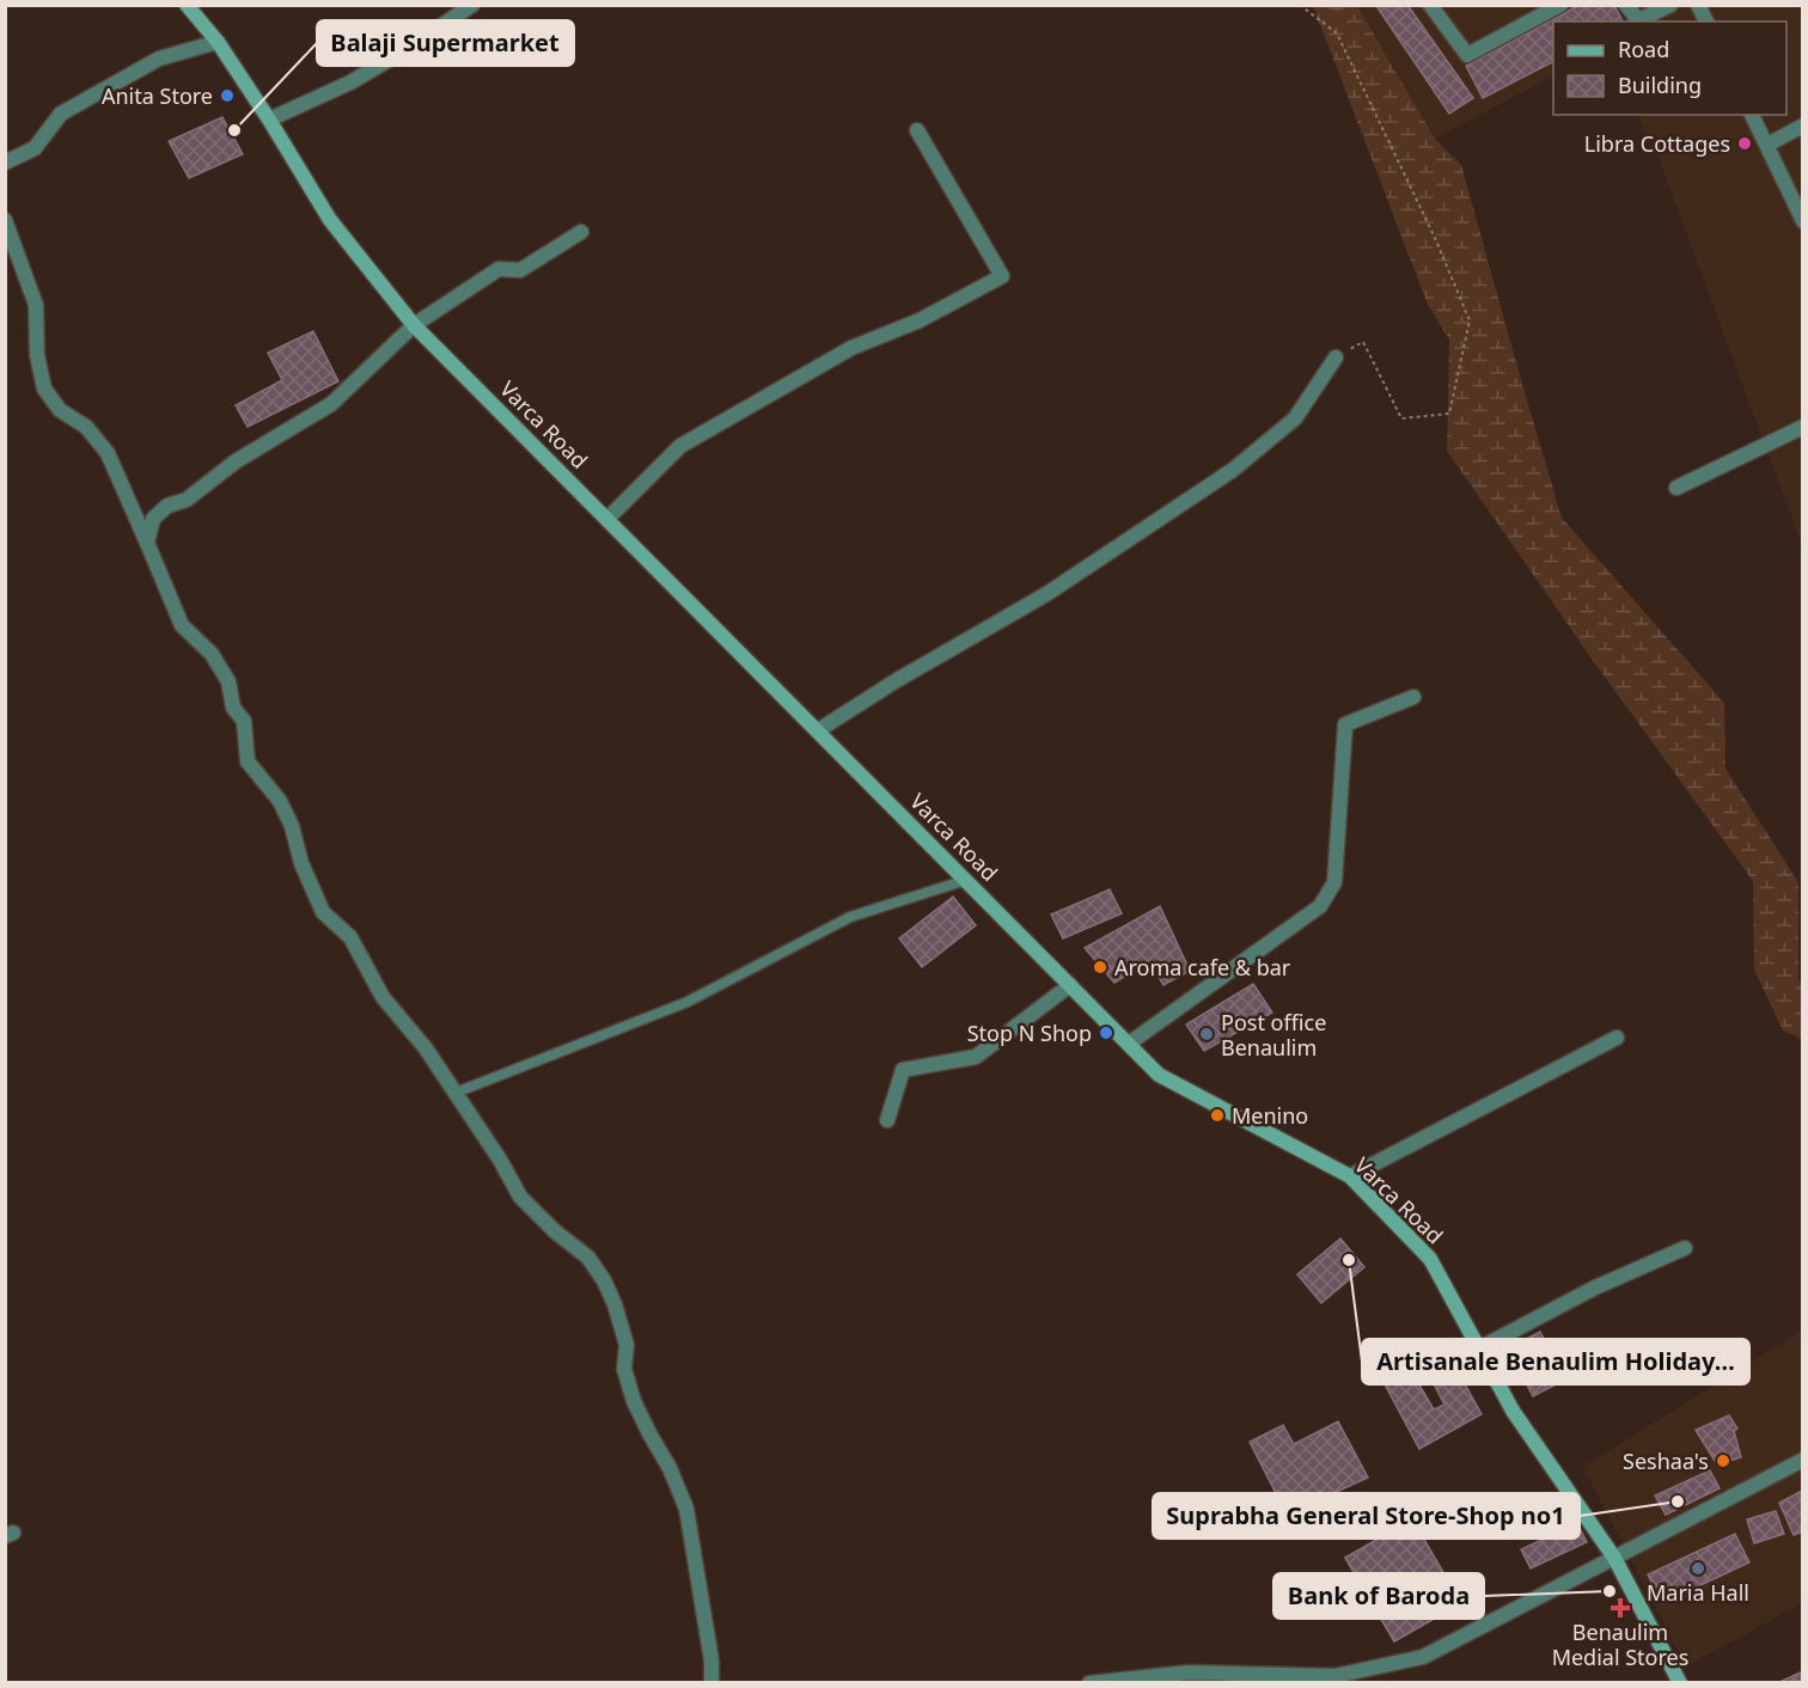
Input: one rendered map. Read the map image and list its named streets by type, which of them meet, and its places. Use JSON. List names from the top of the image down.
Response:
{
  "streets": {
    "main road": ["Varca Road"]
  },
  "places": {
    "other": [
      "Anita Store",
      "Balaji Supermarket",
      "Libra Cottages",
      "Aroma cafe & bar",
      "Stop N Shop",
      "Post office Benaulim",
      "Menino",
      "Artisanale Benaulim Holiday…",
      "Seshaa's",
      "Suprabha General Store-Shop no1",
      "Maria Hall",
      "Bank of Baroda"
    ],
    "health": ["Benaulim Medial Stores"]
  },
  "legend": ["Road", "Building"]
}
